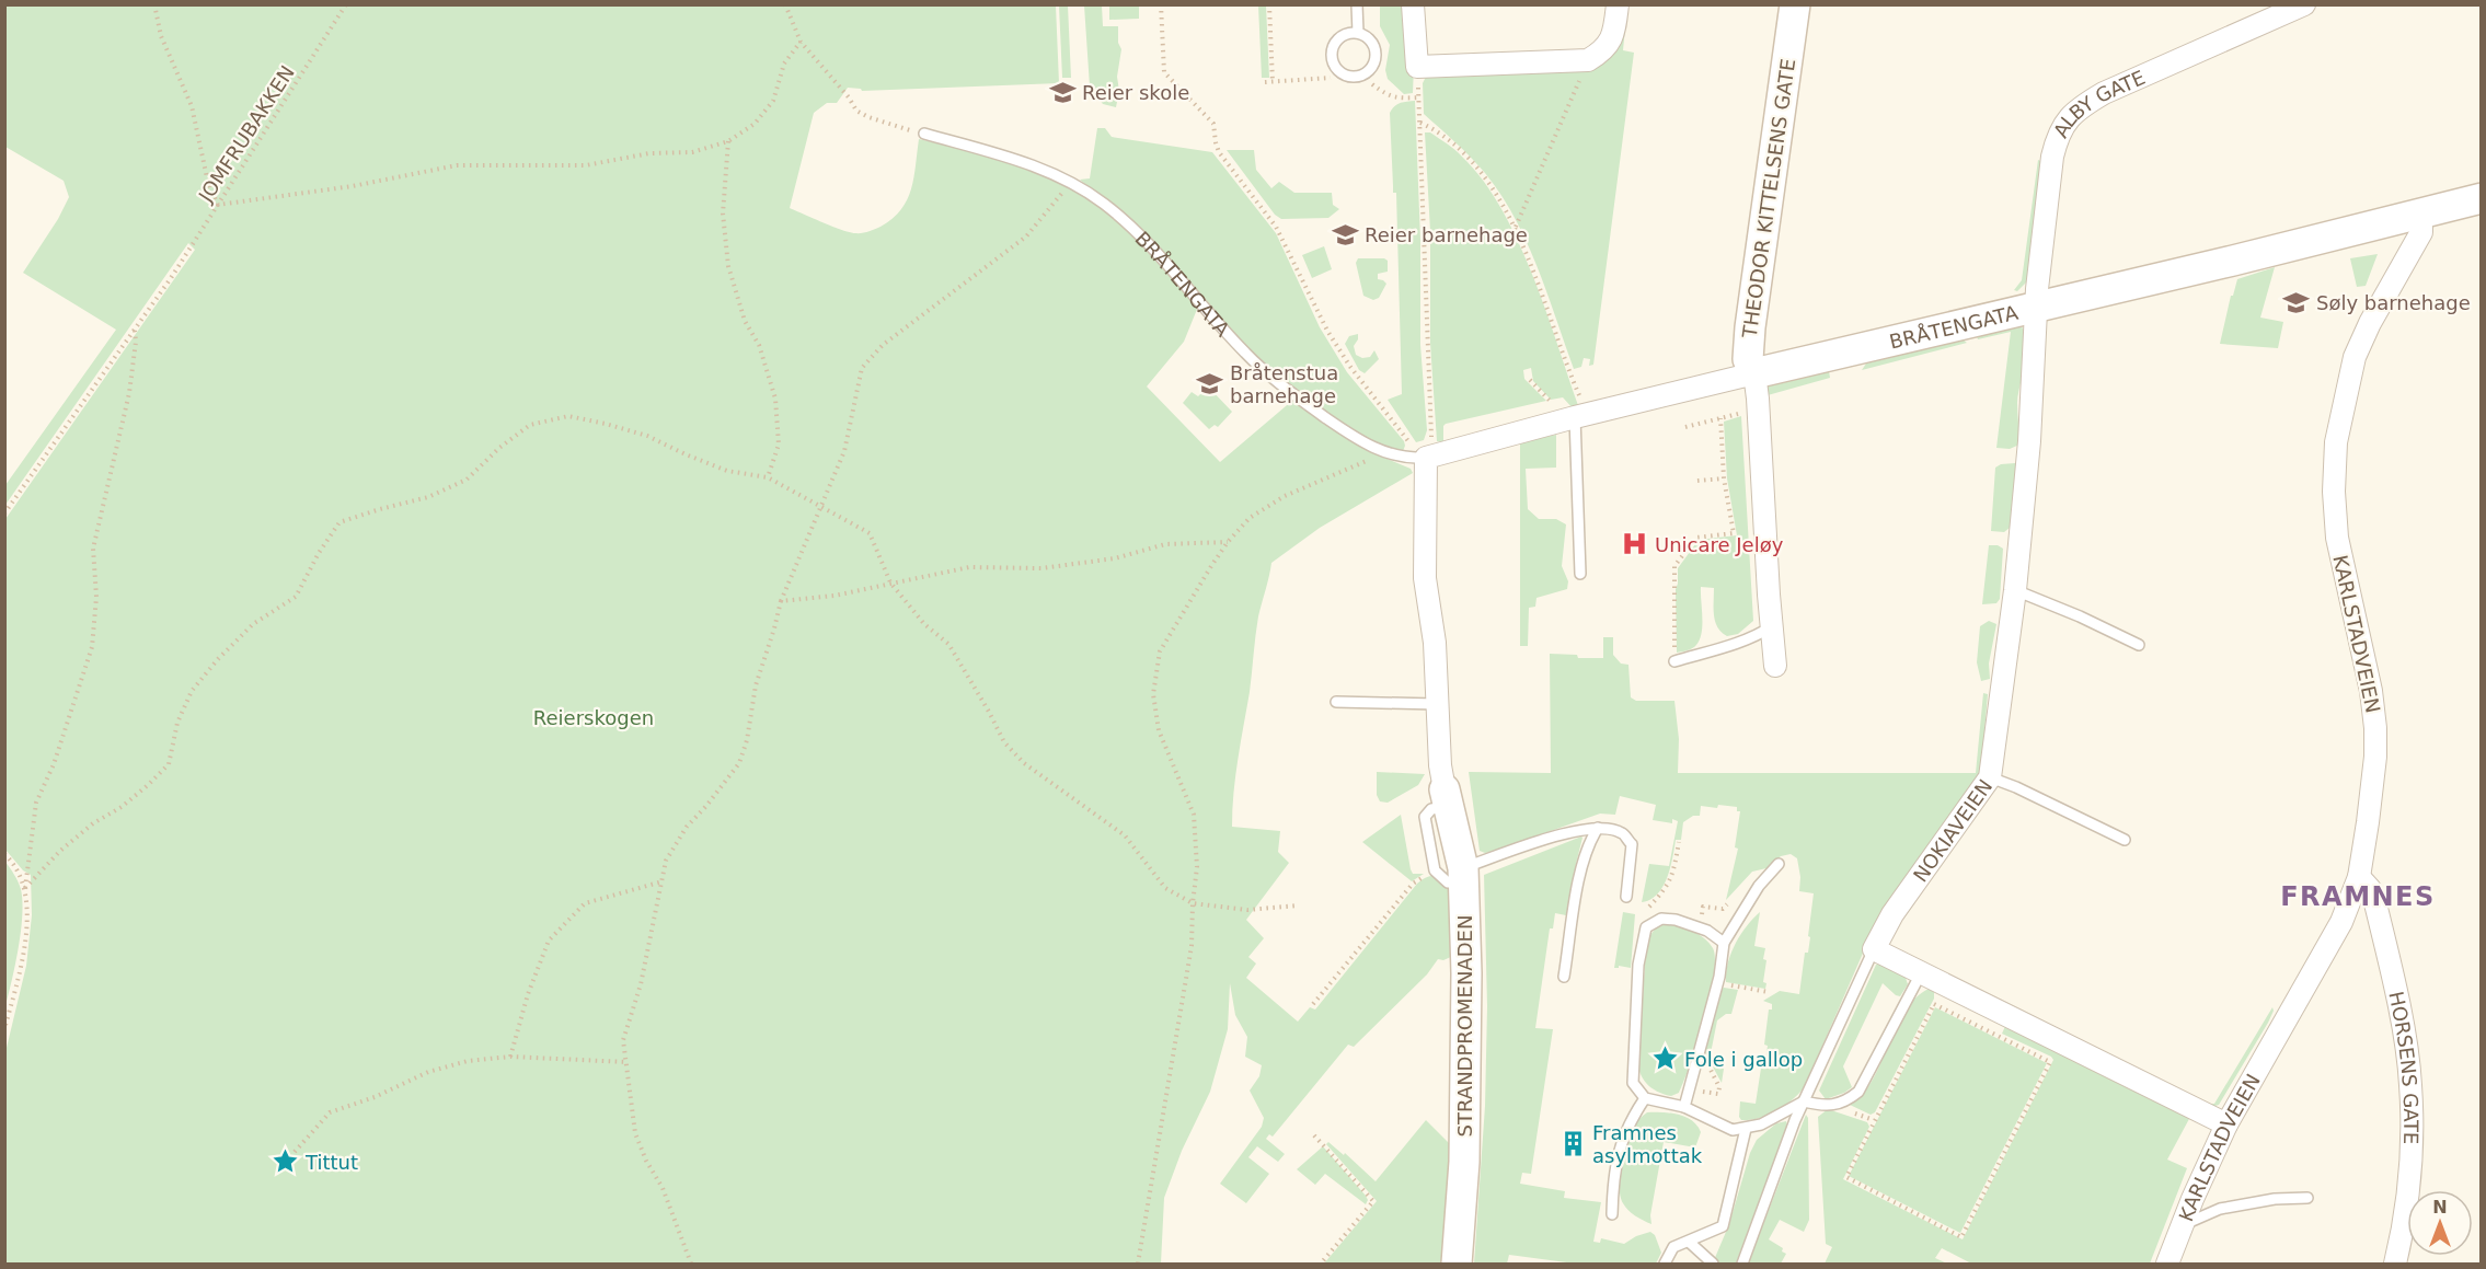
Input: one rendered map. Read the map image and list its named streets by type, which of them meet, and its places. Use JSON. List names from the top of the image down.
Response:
{
  "streets": {
    "street": [
      "ALBY GATE",
      "THEODOR KITTELSENS GATE",
      "BRÅTENGATA",
      "KARLSTADVEIEN",
      "NOKIAVEIEN",
      "STRANDPROMENADEN",
      "HORSENS GATE"
    ],
    "path": ["JOMFRUBAKKEN"]
  },
  "crossings": [
    ["ALBY GATE", "BRÅTENGATA"],
    ["ALBY GATE", "NOKIAVEIEN"],
    ["THEODOR KITTELSENS GATE", "BRÅTENGATA"],
    ["BRÅTENGATA", "KARLSTADVEIEN"],
    ["BRÅTENGATA", "NOKIAVEIEN"],
    ["KARLSTADVEIEN", "HORSENS GATE"]
  ],
  "districts": ["FRAMNES"],
  "parks": ["Reierskogen"],
  "places": {
    "school or university": [
      "Reier skole",
      "Reier barnehage",
      "Søly barnehage",
      "Bråtenstua barnehage"
    ],
    "hospital": ["Unicare Jeløy"],
    "place": ["Fole i gallop", "Tittut"],
    "building": ["Framnes asylmottak"]
  },
  "north": "top"
}
